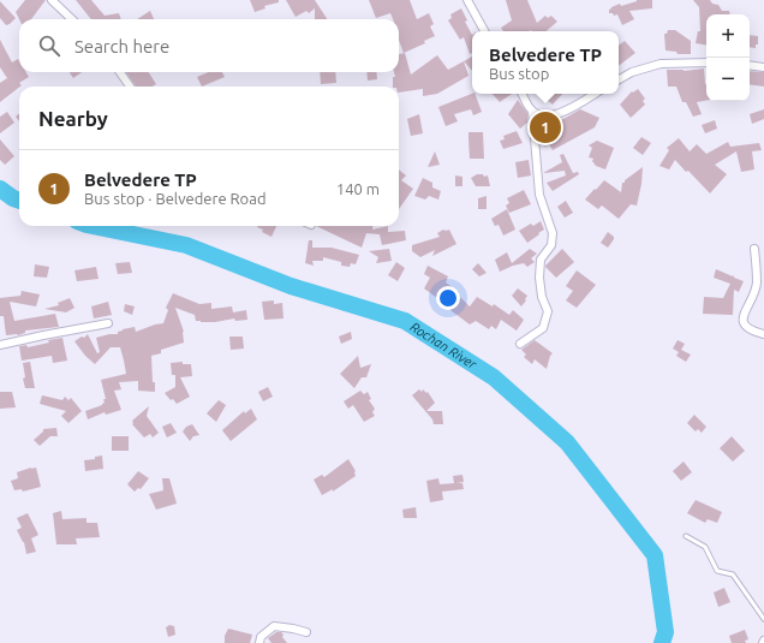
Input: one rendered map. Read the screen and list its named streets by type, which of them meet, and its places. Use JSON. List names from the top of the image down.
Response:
{
  "water": ["Rochan River"],
  "page": {
    "map_buttons": ["+", "−"],
    "search": "Search here",
    "popup": ["Belvedere TP", "Bus stop"],
    "heading": "Nearby",
    "pins": "1",
    "list": [
      {
        "mark": "1",
        "name": "Belvedere TP",
        "note": "Bus stop · Belvedere Road",
        "value": "140 m"
      }
    ]
  }
}
